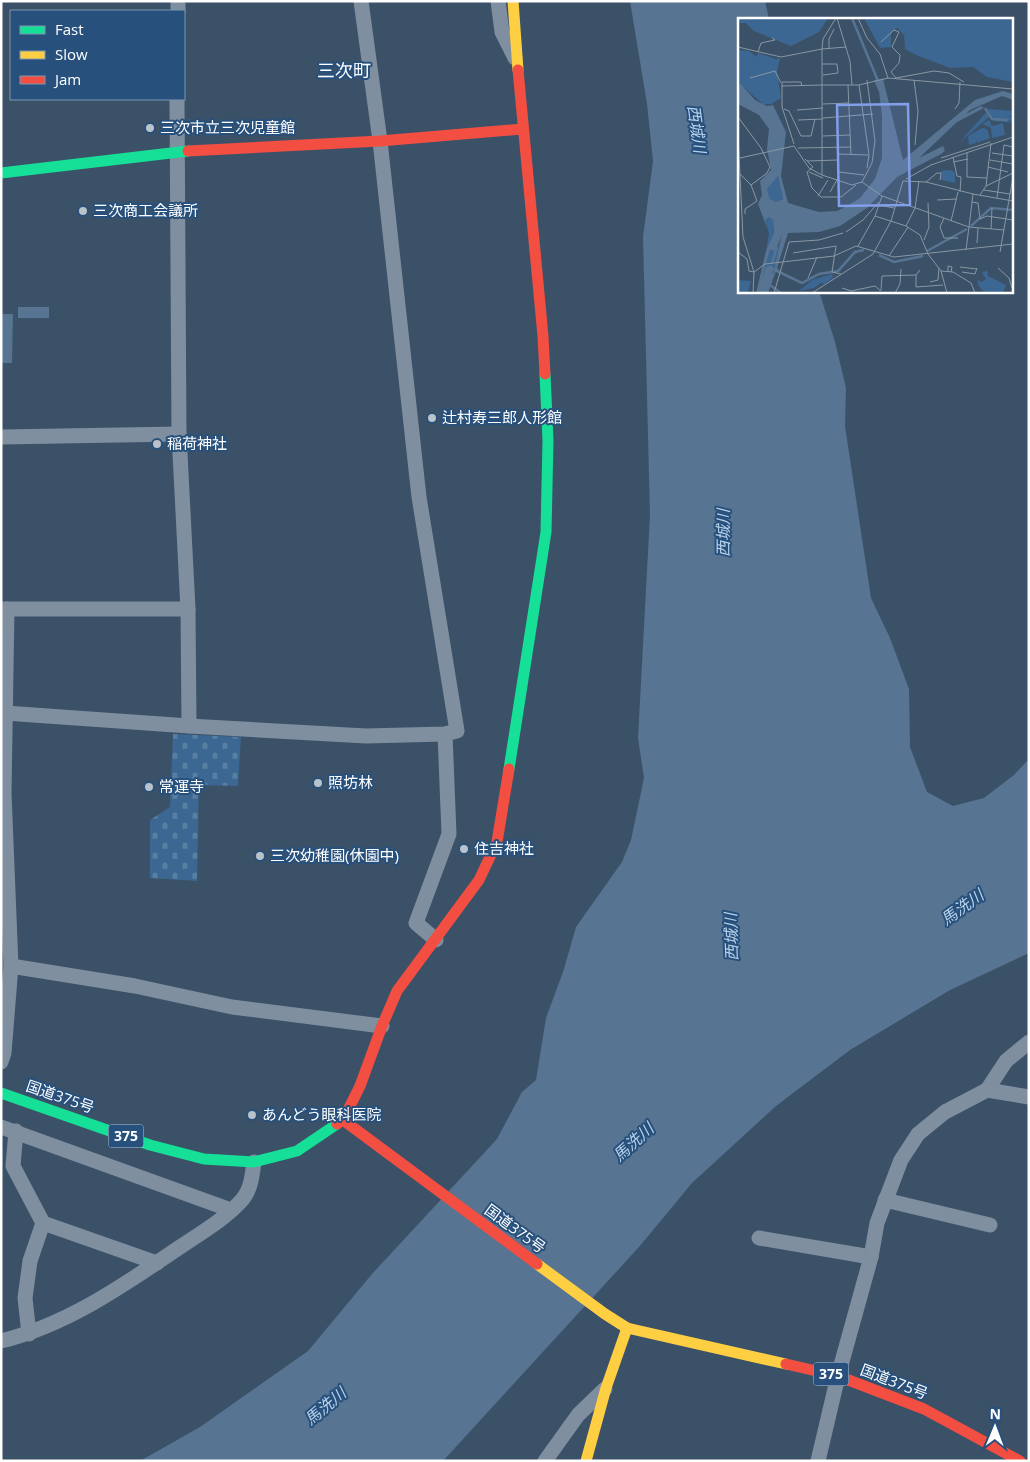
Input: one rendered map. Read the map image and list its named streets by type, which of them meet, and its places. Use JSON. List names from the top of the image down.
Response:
{
  "streets": {
    "main road": ["国道375号", "375"]
  },
  "districts": ["三次町"],
  "water": ["西城川", "馬洗川"],
  "places": [
    "三次市立三次児童館",
    "三次商工会議所",
    "辻村寿三郎人形館",
    "稲荷神社",
    "照坊林",
    "常運寺",
    "住吉神社",
    "三次幼稚園(休園中)",
    "あんどう眼科医院"
  ],
  "legend": ["Fast", "Slow", "Jam"],
  "north": "top"
}
